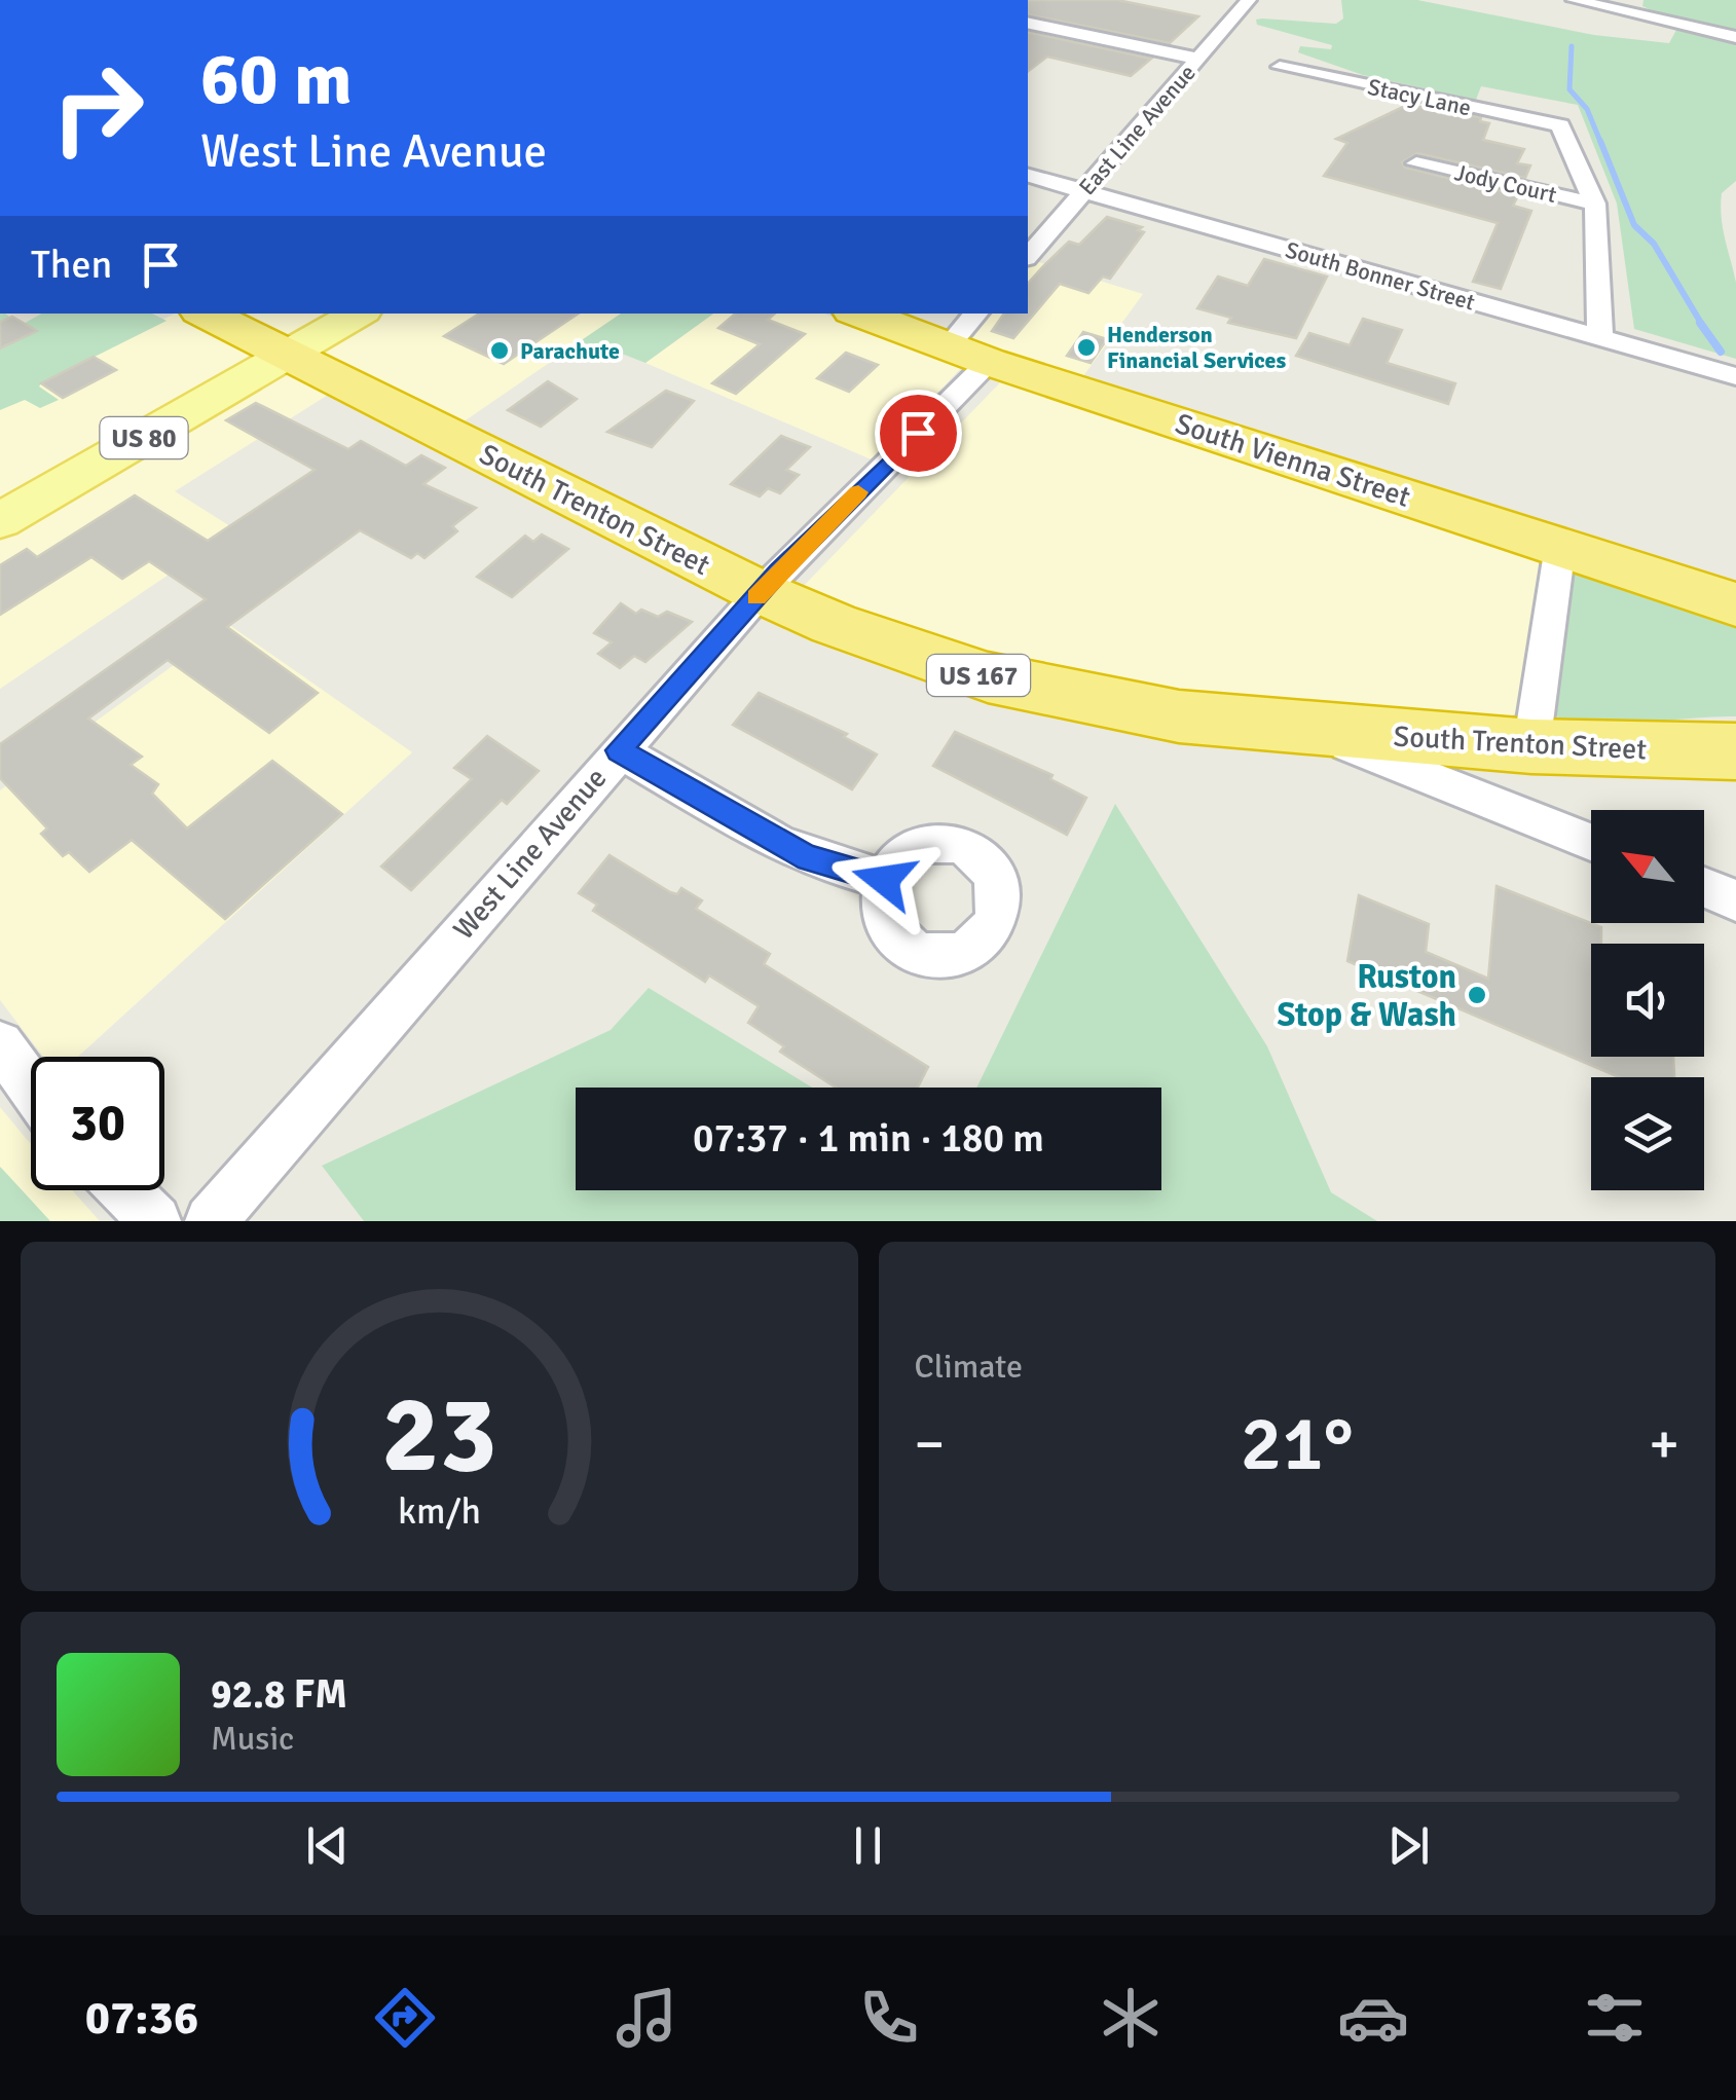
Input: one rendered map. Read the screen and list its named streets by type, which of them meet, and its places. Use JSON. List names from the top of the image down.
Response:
{
  "streets": {
    "highway": ["South Vienna Street", "South Trenton Street", "US 167"],
    "main road": ["US 80"],
    "street": [
      "Stacy Lane",
      "East Line Avenue",
      "Jody Court",
      "South Bonner Street",
      "West Line Avenue"
    ]
  },
  "crossings": [
    ["Stacy Lane", "Jody Court"],
    ["East Line Avenue", "South Bonner Street"],
    ["US 80", "South Trenton Street"],
    ["South Vienna Street", "West Line Avenue"],
    ["South Trenton Street", "West Line Avenue"]
  ],
  "places": ["Henderson Financial Services", "Parachute", "Ruston Stop & Wash"],
  "north": "top left",
  "page": {
    "turn": ["60 m", "West Line Avenue"],
    "then": "Then",
    "limit": "30",
    "trip": "07:37 · 1 min · 180 m",
    "tile": "Climate",
    "heat": ["−", "21°", "+"],
    "song": ["92.8 FM", "Music"],
    "tabs": "07:36",
    "gauge": ["23", "km/h"]
  }
}
